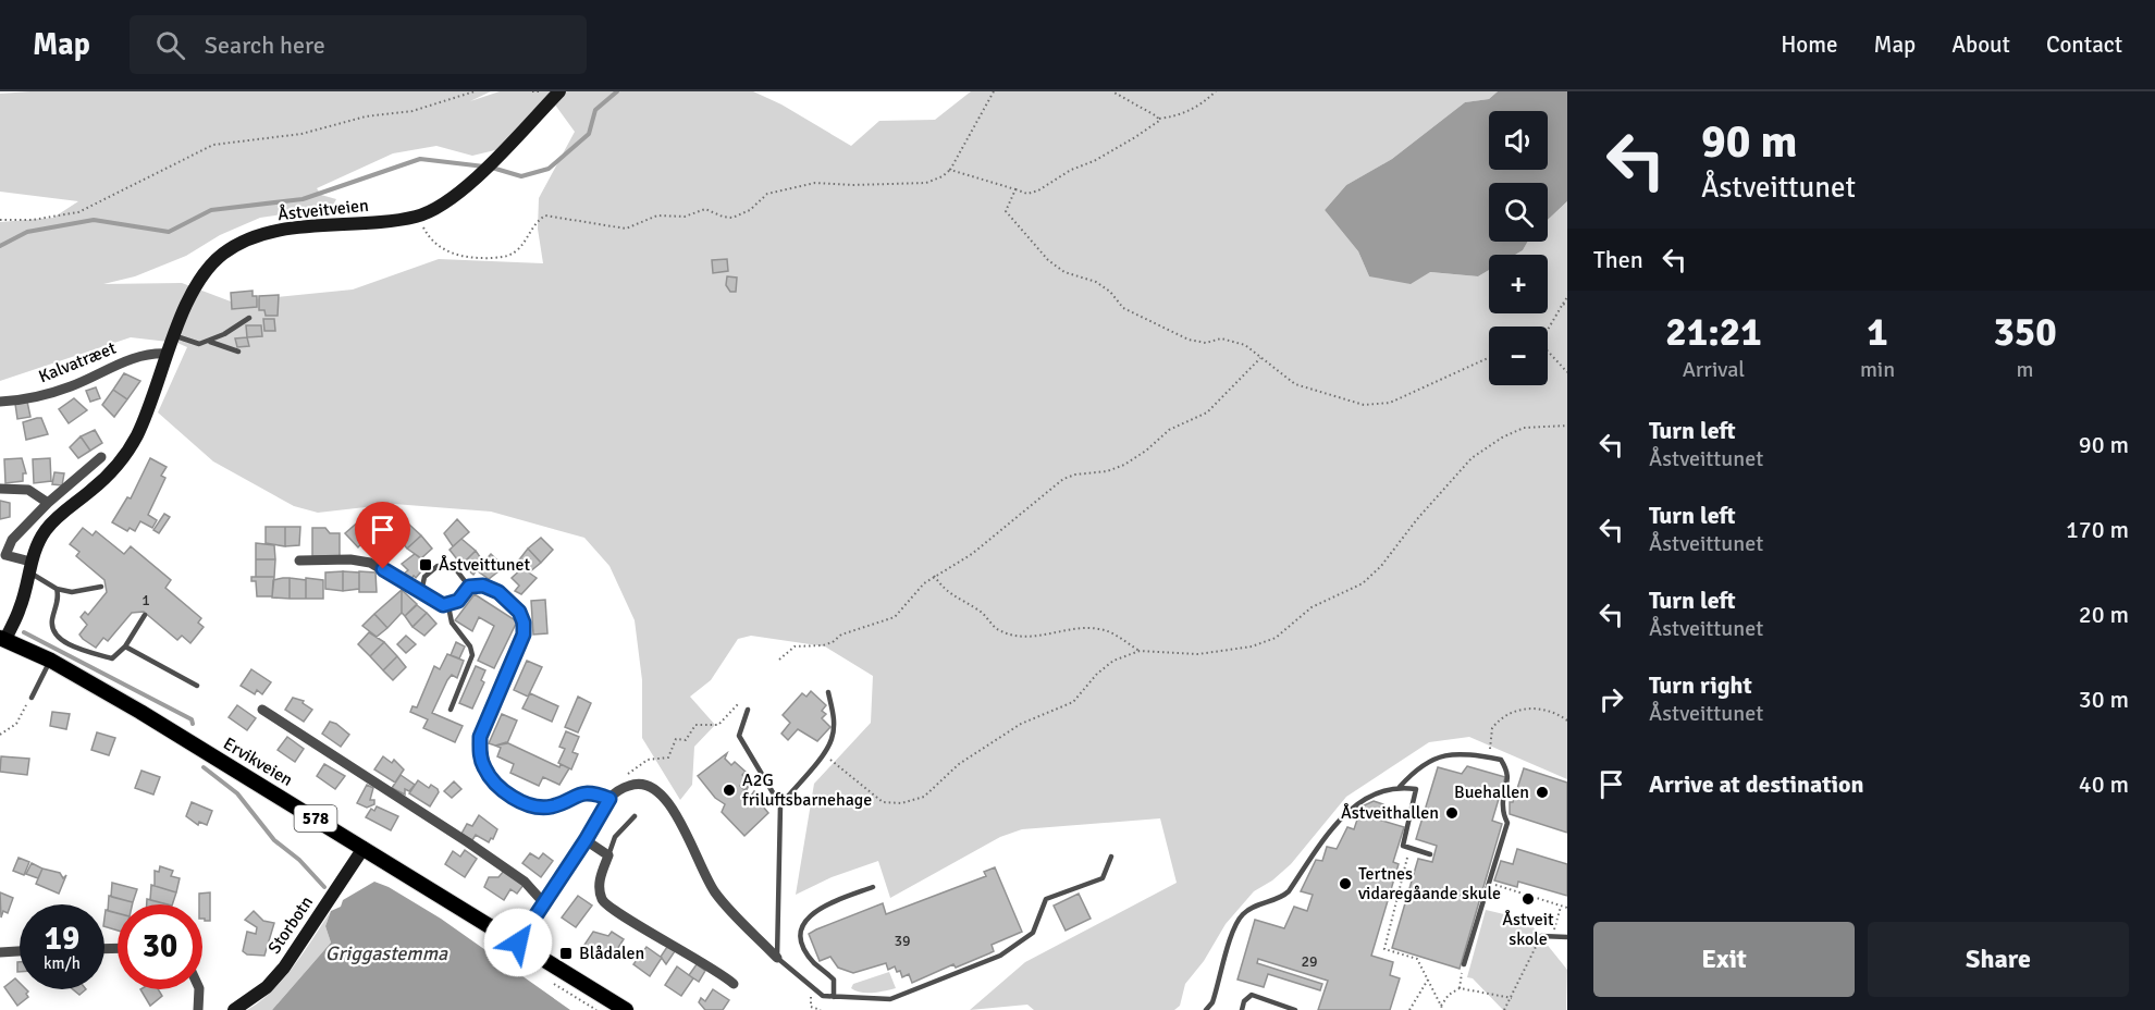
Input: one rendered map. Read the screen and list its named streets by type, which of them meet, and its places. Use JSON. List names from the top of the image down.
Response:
{
  "streets": {
    "main road": ["Ervikveien", "578"],
    "street": ["Åstveitveien", "Kalvatræet", "Storbotn"]
  },
  "crossings": [
    ["Åstveitveien", "Kalvatræet"],
    ["Åstveitveien", "Ervikveien"],
    ["Ervikveien", "Storbotn"]
  ],
  "water": ["Griggastemma"],
  "places": {
    "transit": ["Åstveittunet", "Blådalen"],
    "other": [
      "A2G friluftsbarnehage",
      "Buehallen",
      "Åstveithallen",
      "Tertnes vidaregåande skule",
      "Åstveit skole"
    ]
  },
  "house_numbers": ["1", "39", "29"],
  "page": {
    "header": "Map",
    "search": "Search here",
    "nav": [
      "Home",
      "Map",
      "About",
      "Contact"
    ],
    "turn": ["90 m", "Åstveittunet"],
    "map_buttons": ["+", "−"],
    "then": "Then",
    "eta": [
      "21:21",
      "Arrival",
      "1",
      "min",
      "350",
      "m"
    ],
    "list": [
      {
        "name": "Turn left",
        "note": "Åstveittunet",
        "value": "90 m"
      },
      {
        "name": "Turn left",
        "note": "Åstveittunet",
        "value": "170 m"
      },
      {
        "name": "Turn left",
        "note": "Åstveittunet",
        "value": "20 m"
      },
      {
        "name": "Turn right",
        "note": "Åstveittunet",
        "value": "30 m"
      },
      {
        "name": "Arrive at destination",
        "value": "40 m"
      }
    ],
    "speed": "19 km/h",
    "limit": "30",
    "buttons": ["Exit", "Share"]
  }
}
